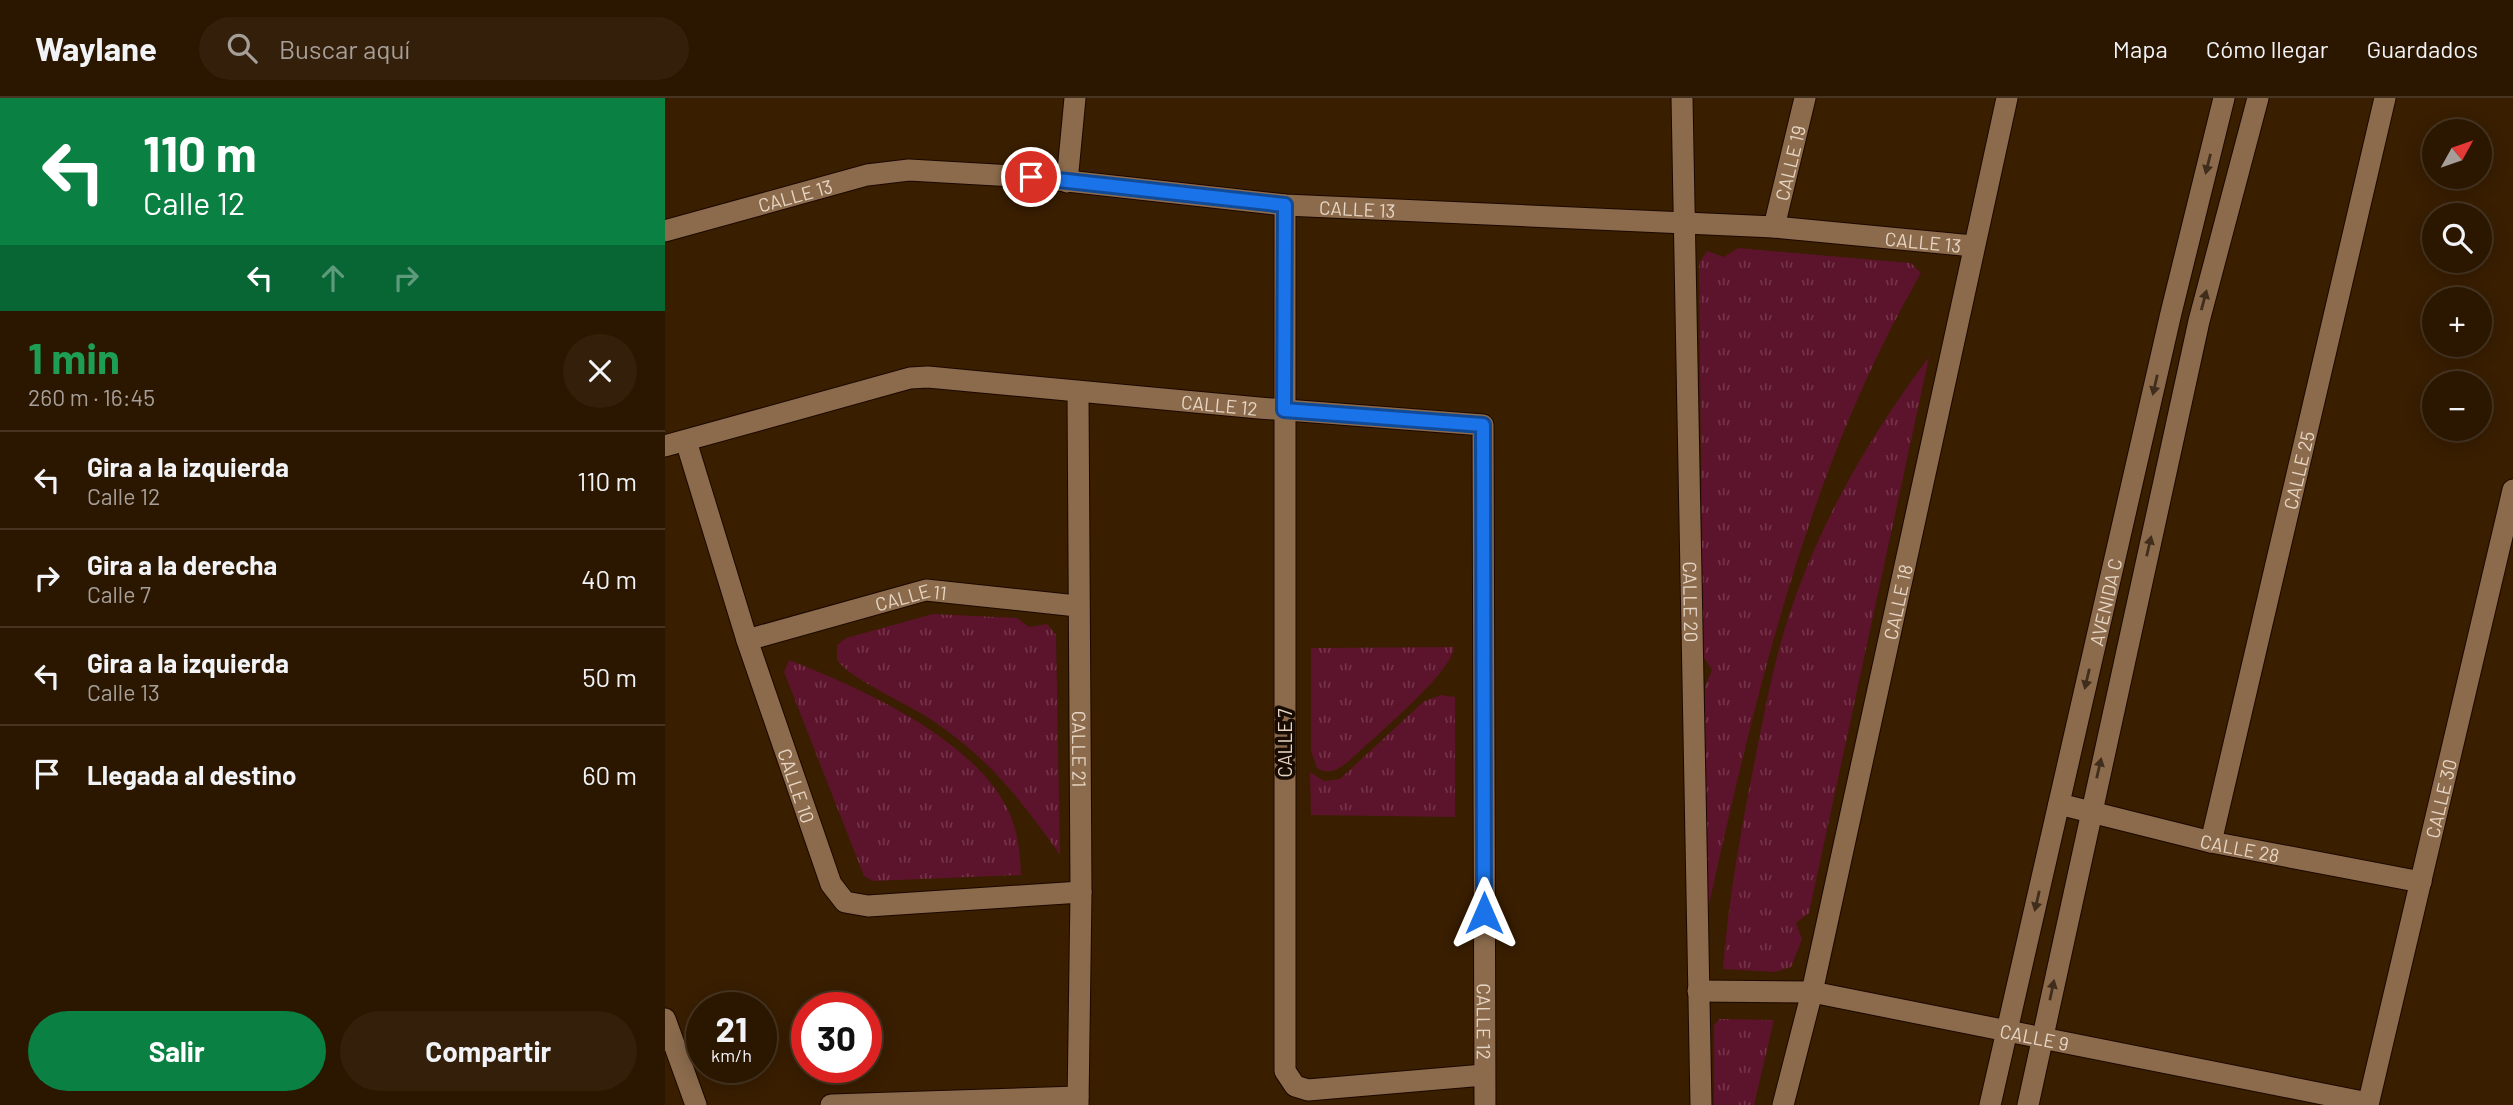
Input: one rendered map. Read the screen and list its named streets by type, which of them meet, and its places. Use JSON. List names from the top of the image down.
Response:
{
  "streets": {
    "street": [
      "CALLE 19",
      "CALLE 13",
      "CALLE 12",
      "CALLE 25",
      "CALLE 11",
      "CALLE 20",
      "AVENIDA C",
      "CALLE 18",
      "CALLE 7",
      "CALLE 21",
      "CALLE 10",
      "CALLE 30",
      "CALLE 28",
      "CALLE 9"
    ]
  },
  "crossings": [
    ["CALLE 19", "CALLE 13"],
    ["CALLE 13", "CALLE 20"],
    ["CALLE 13", "CALLE 18"],
    ["CALLE 13", "CALLE 7"],
    ["CALLE 12", "CALLE 7"],
    ["CALLE 12", "CALLE 21"],
    ["CALLE 12", "CALLE 10"],
    ["CALLE 25", "CALLE 28"],
    ["CALLE 11", "CALLE 21"],
    ["CALLE 11", "CALLE 10"],
    ["CALLE 20", "CALLE 9"],
    ["AVENIDA C", "CALLE 28"],
    ["AVENIDA C", "CALLE 9"],
    ["CALLE 18", "CALLE 9"],
    ["CALLE 21", "CALLE 10"],
    ["CALLE 30", "CALLE 28"],
    ["CALLE 30", "CALLE 9"]
  ],
  "north": "top right",
  "page": {
    "header": "Waylane",
    "search": "Buscar aquí",
    "nav": ["Mapa", "Cómo llegar", "Guardados"],
    "turn": ["110 m", "Calle 12"],
    "map_buttons": ["+", "−"],
    "heading": ["1 min", "260 m · 16:45"],
    "list": [
      {
        "name": "Gira a la izquierda",
        "note": "Calle 12",
        "value": "110 m"
      },
      {
        "name": "Gira a la derecha",
        "note": "Calle 7",
        "value": "40 m"
      },
      {
        "name": "Gira a la izquierda",
        "note": "Calle 13",
        "value": "50 m"
      },
      {
        "name": "Llegada al destino",
        "value": "60 m"
      }
    ],
    "speed": "21 km/h",
    "limit": "30",
    "buttons": ["Salir", "Compartir"]
  }
}
